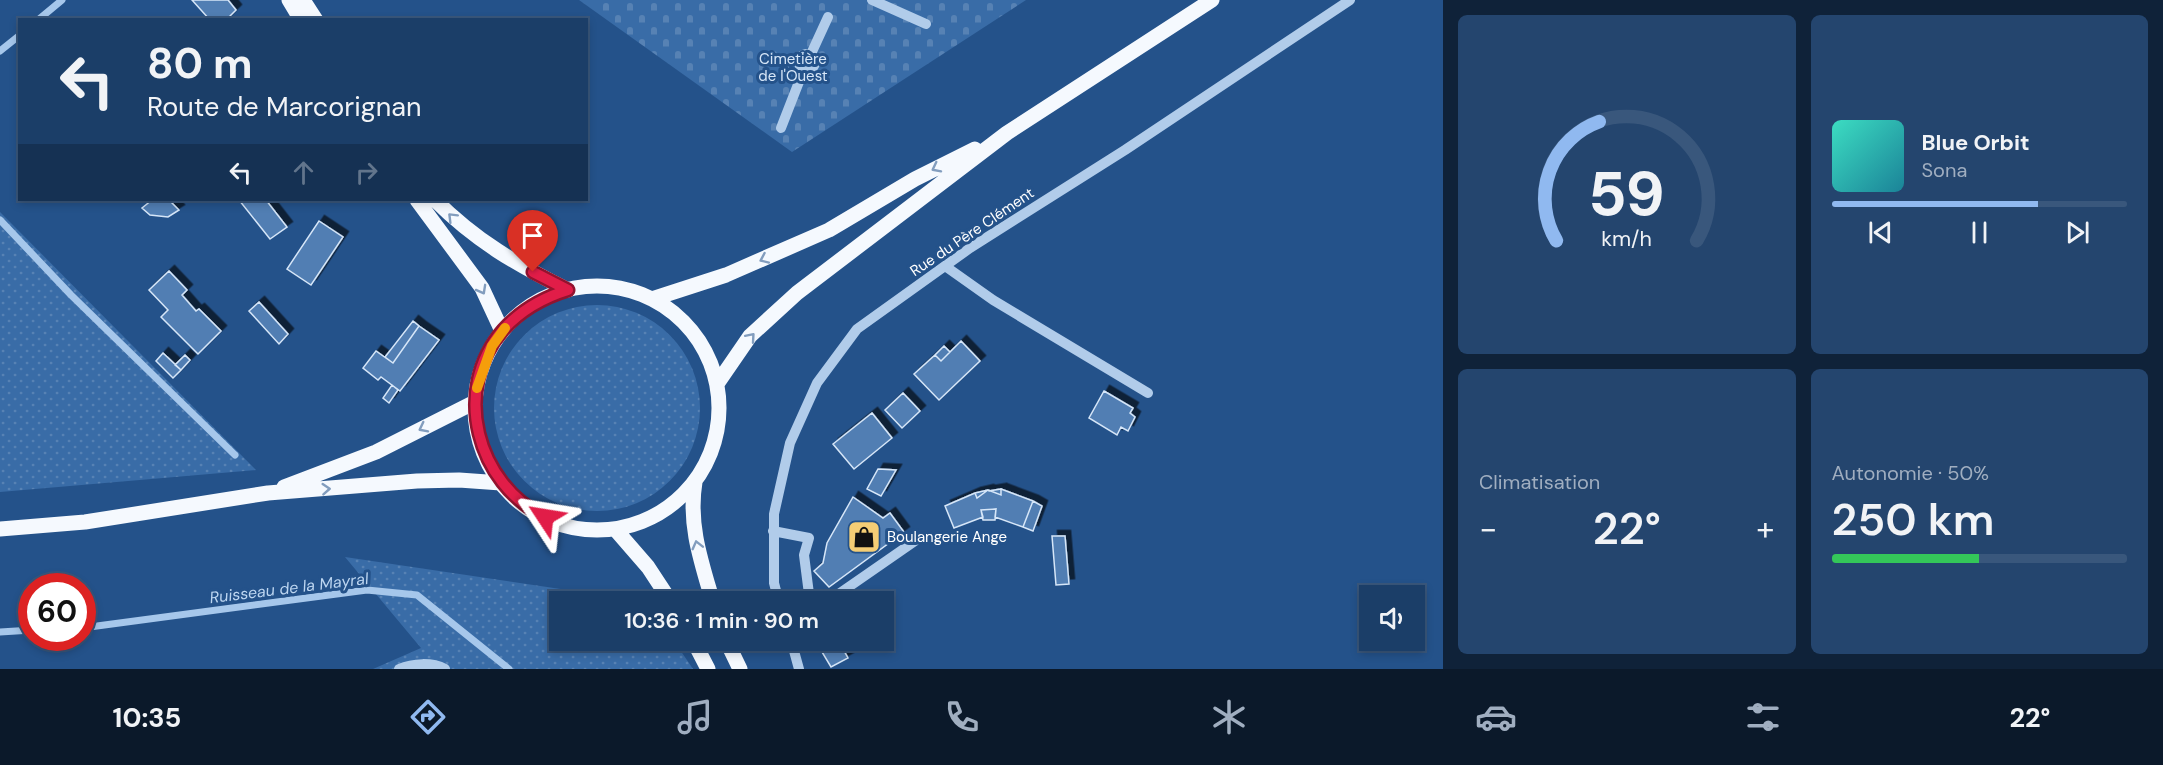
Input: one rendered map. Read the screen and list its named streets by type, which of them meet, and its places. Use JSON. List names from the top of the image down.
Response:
{
  "streets": {
    "street": ["Rue du Père Clément"]
  },
  "water": ["Ruisseau de la Mayral"],
  "parks": ["Cimetière de l'Ouest"],
  "places": {
    "shop": ["Boulangerie Ange"]
  },
  "page": {
    "turn": ["80 m", "Route de Marcorignan"],
    "song": ["Blue Orbit", "Sona"],
    "tile": [
      "Climatisation",
      ["Autonomie · 50%", "250 km"]
    ],
    "heat": ["−", "22°", "+"],
    "limit": "60",
    "trip": "10:36 · 1 min · 90 m",
    "tabs": ["10:35", "22°"],
    "gauge": ["59", "km/h"]
  }
}
